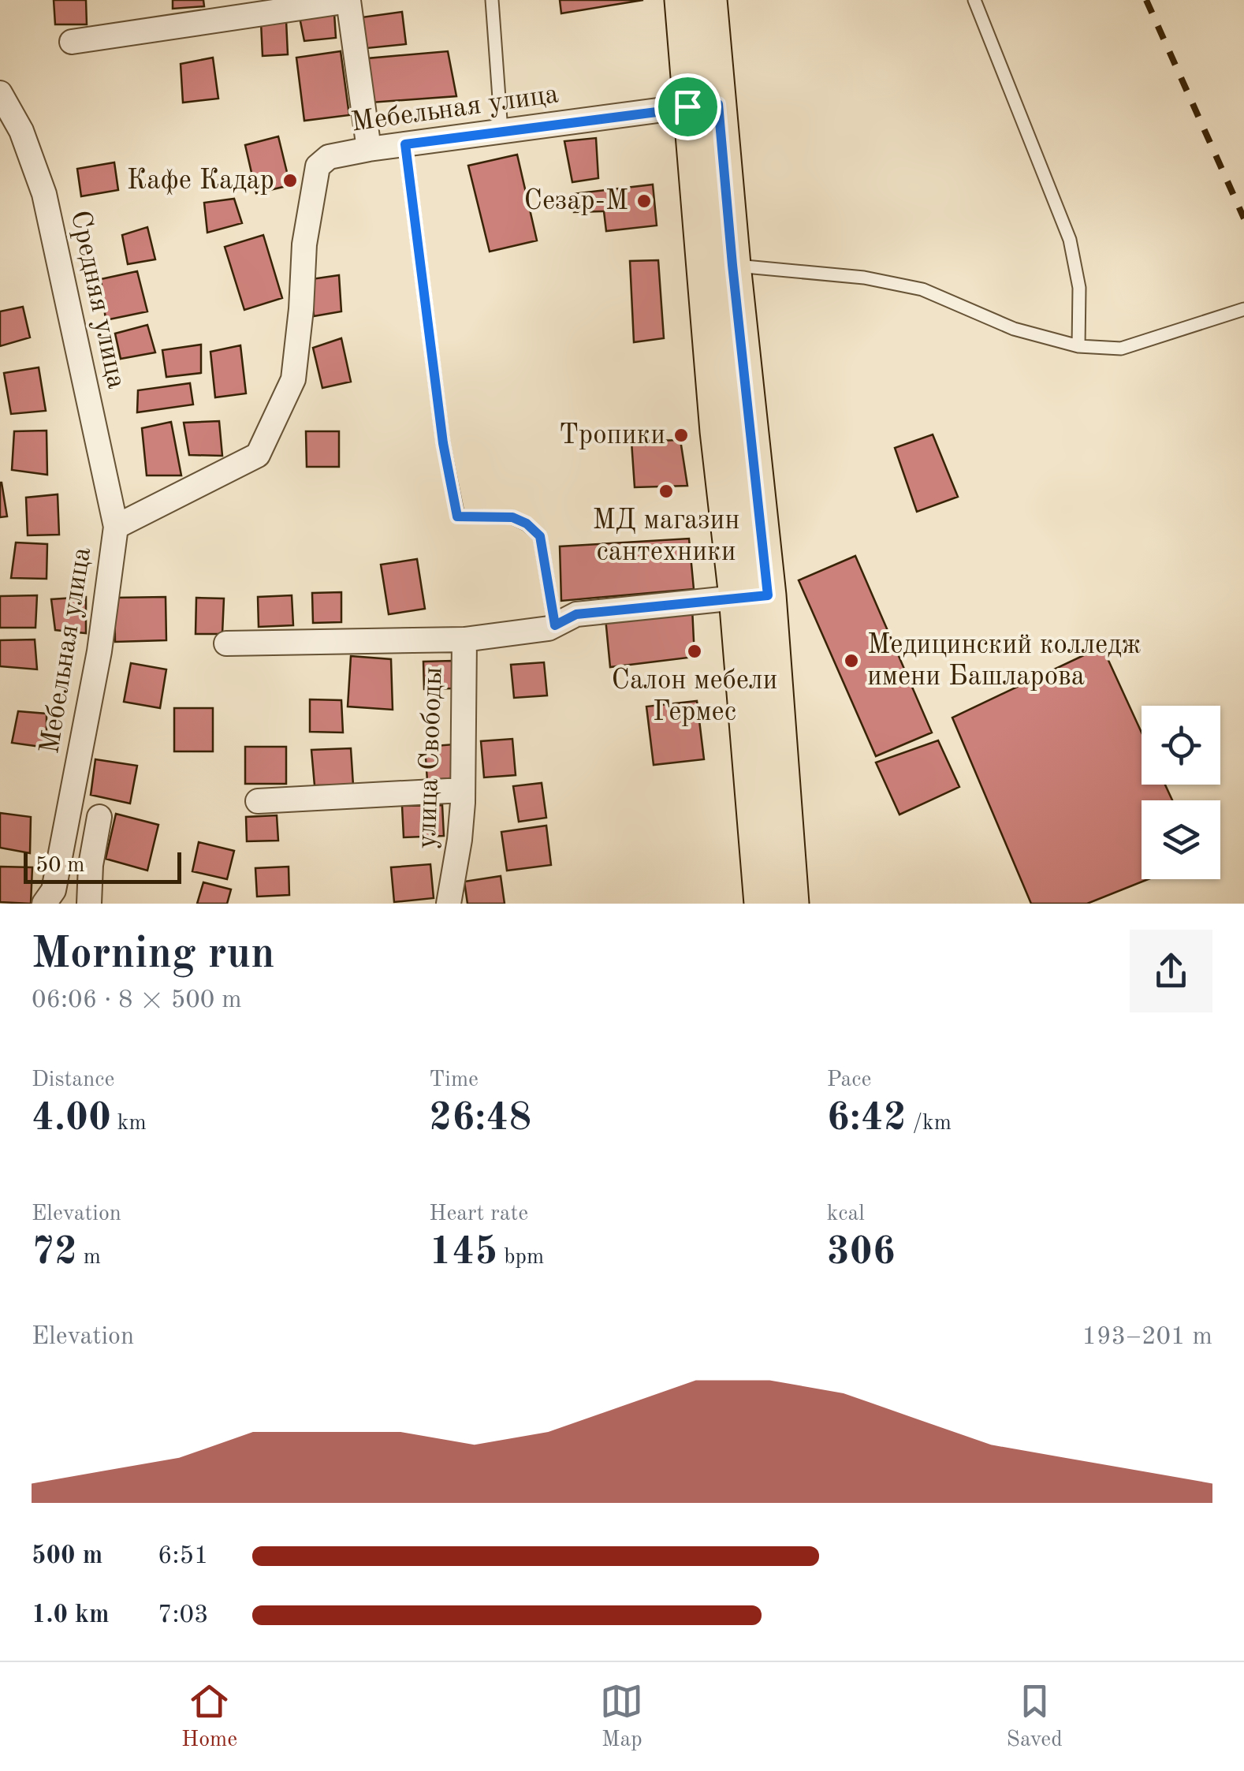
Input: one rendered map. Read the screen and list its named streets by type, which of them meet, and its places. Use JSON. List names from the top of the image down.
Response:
{
  "streets": {
    "street": ["Мебельная улица", "Средняя улица", "улица Свободы"]
  },
  "crossings": [
    ["Мебельная улица", "Средняя улица"]
  ],
  "places": [
    "Кафе Кадар",
    "Сезар-М",
    "Тропики",
    "МД магазин сантехники",
    "Салон мебели Гермес",
    "Медицинский колледж имени Башларова"
  ],
  "scale_bar": "50 m",
  "page": {
    "scale": "50 m",
    "heading": ["Morning run", "06:06 · 8 × 500 m"],
    "stats": [
      ["Distance", "4.00 km"],
      ["Time", "26:48"],
      ["Pace", "6:42 /km"],
      ["Elevation", "72 m"],
      ["Heart rate", "145 bpm"],
      ["kcal", "306"]
    ],
    "chart": ["Elevation", "193–201 m"],
    "list": [
      {
        "name": "500 m",
        "note": "6:51"
      },
      {
        "name": "1.0 km",
        "note": "7:03"
      }
    ],
    "tabs": ["Home", "Map", "Saved"]
  }
}
